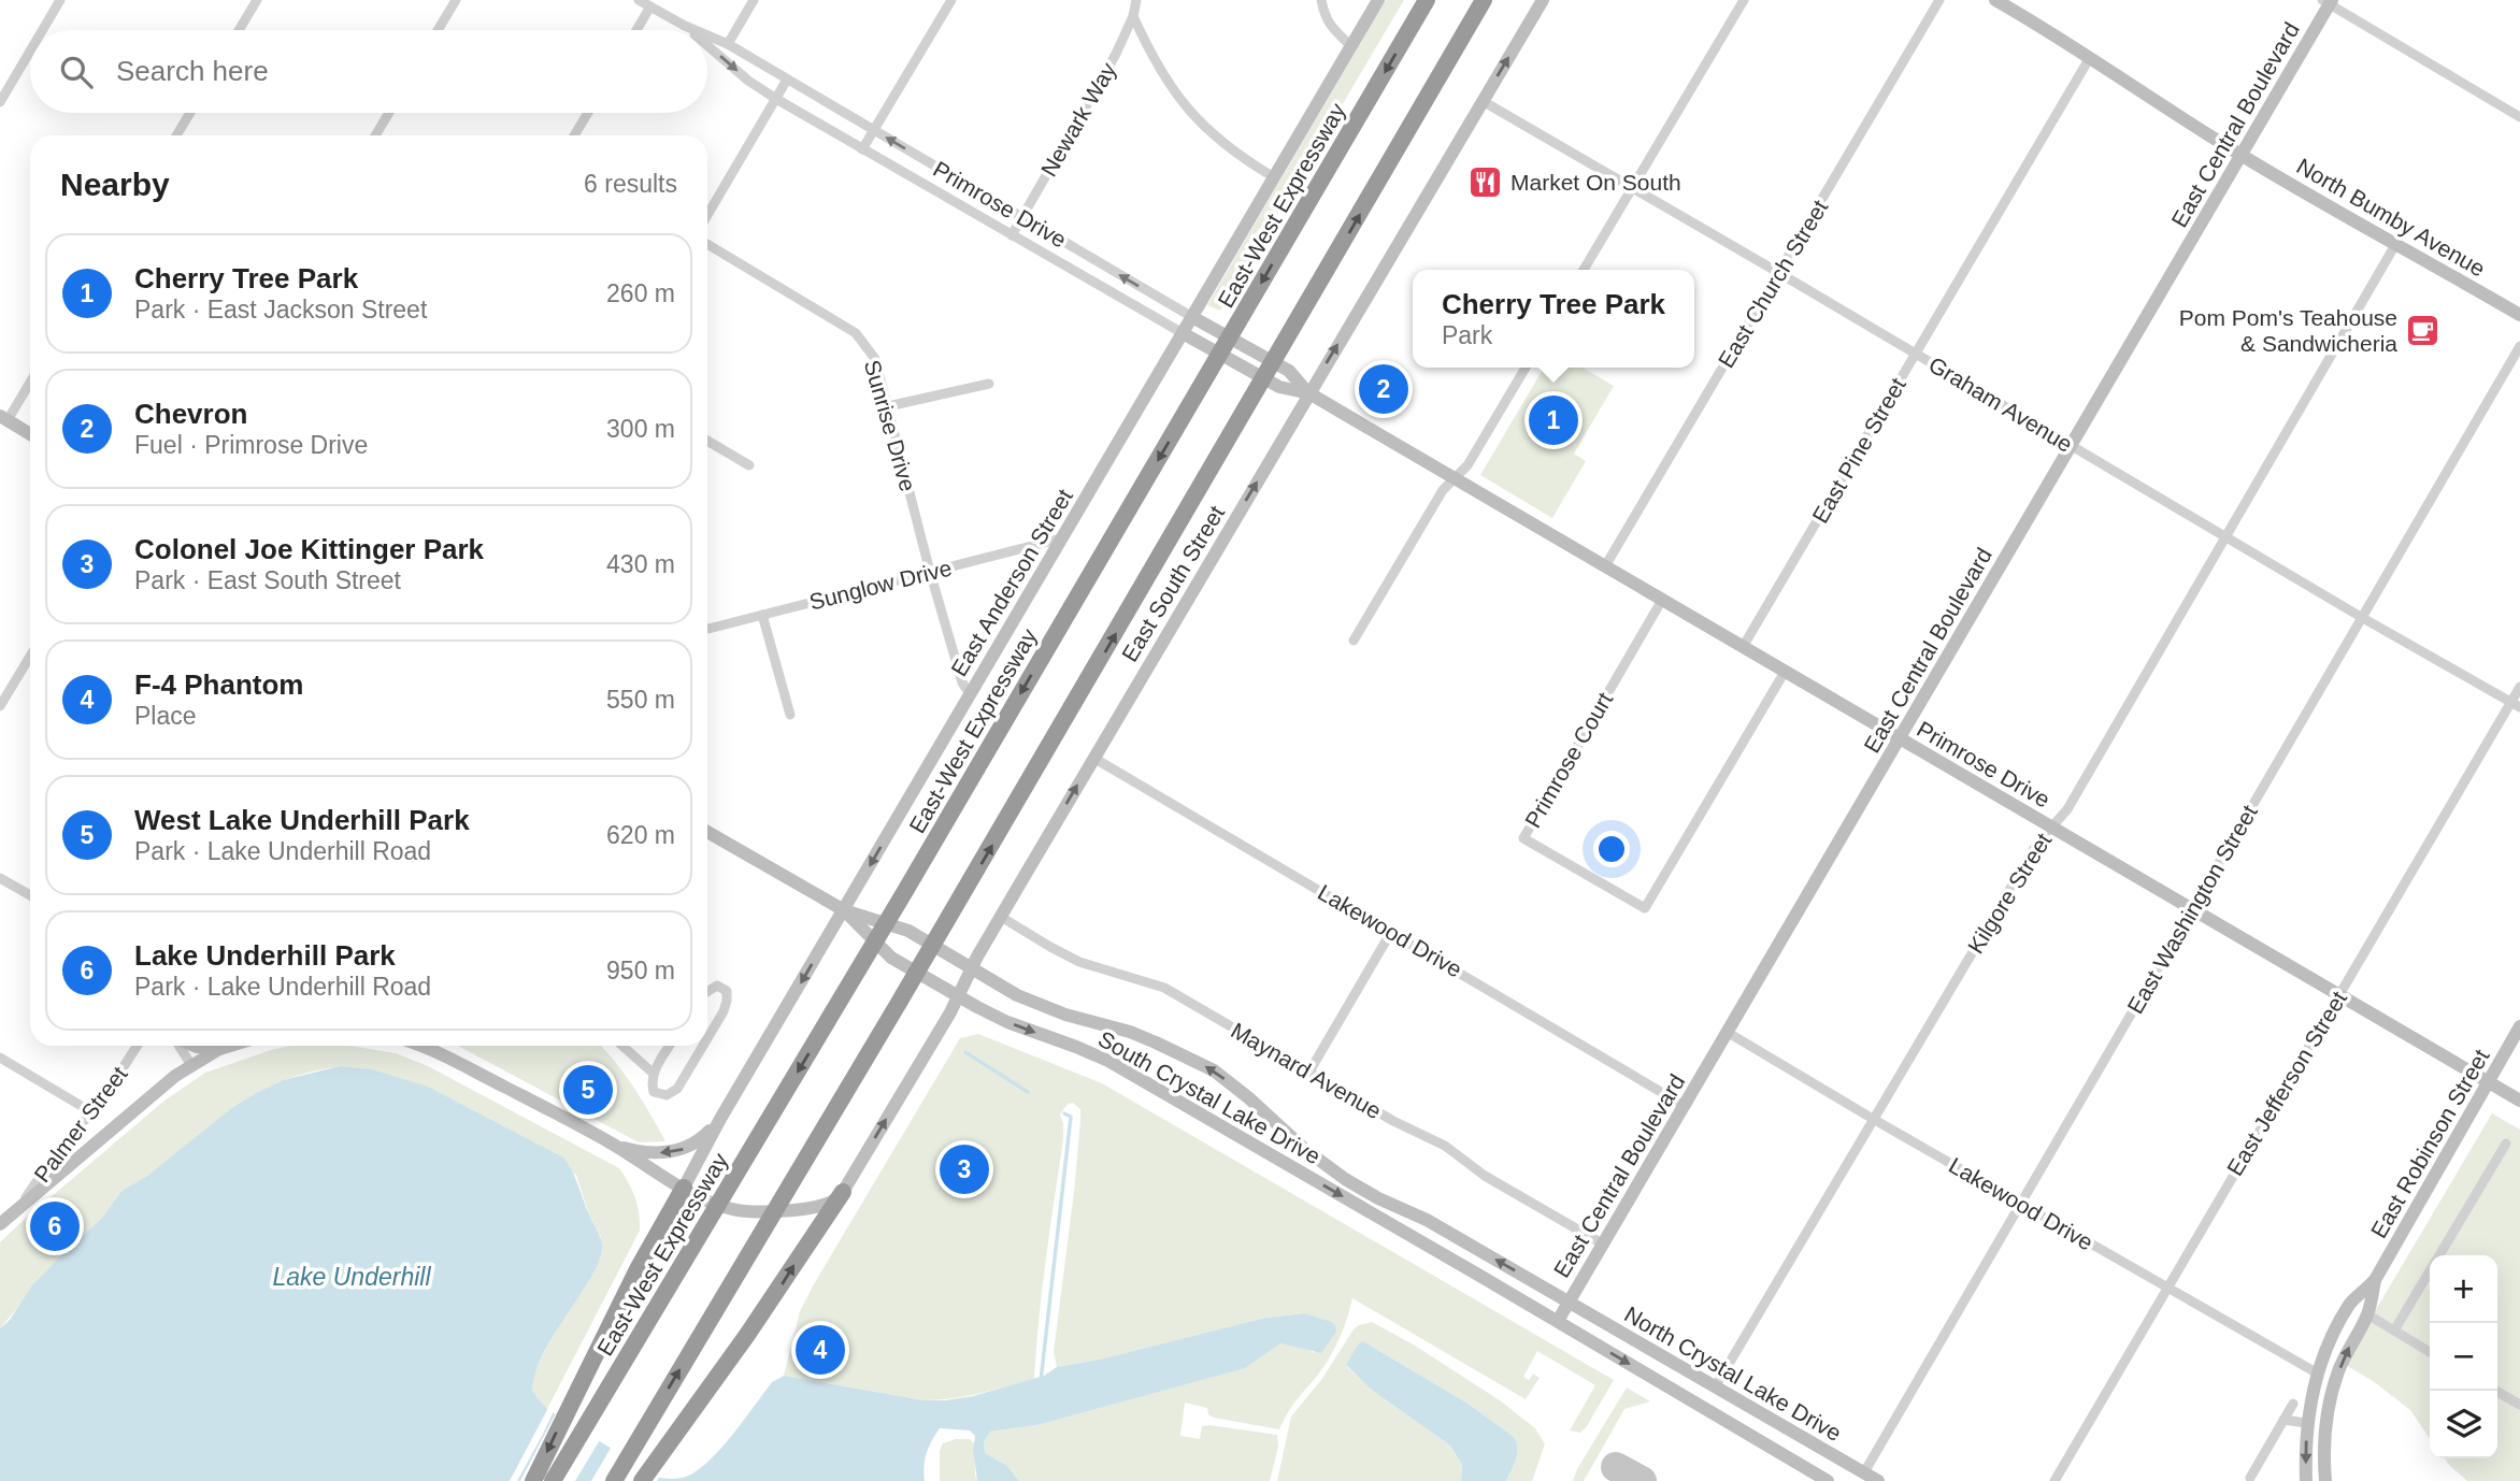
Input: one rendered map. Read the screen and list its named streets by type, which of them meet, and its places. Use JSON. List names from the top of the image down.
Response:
{
  "streets": {
    "highway": ["East-West Expressway"],
    "main road": [
      "East Central Boulevard",
      "Primrose Drive",
      "North Bumby Avenue",
      "East Anderson Street",
      "East South Street",
      "South Crystal Lake Drive",
      "East Robinson Street",
      "North Crystal Lake Drive"
    ],
    "street": [
      "Newark Way",
      "East Church Street",
      "Graham Avenue",
      "Sunrise Drive",
      "East Pine Street",
      "Sunglow Drive",
      "Primrose Court",
      "Kilgore Street",
      "East Washington Street",
      "Lakewood Drive",
      "Maynard Avenue",
      "East Jefferson Street",
      "Palmer Street"
    ]
  },
  "crossings": [
    ["Newark Way", "Primrose Drive"],
    ["East Central Boulevard", "Primrose Drive"],
    ["East Central Boulevard", "North Bumby Avenue"],
    ["East Central Boulevard", "Graham Avenue"],
    ["East Central Boulevard", "Lakewood Drive"],
    ["East Central Boulevard", "Maynard Avenue"],
    ["East Central Boulevard", "South Crystal Lake Drive"],
    ["East Central Boulevard", "North Crystal Lake Drive"],
    ["Primrose Drive", "East Church Street"],
    ["Primrose Drive", "East Pine Street"],
    ["Primrose Drive", "East Anderson Street"],
    ["Primrose Drive", "East South Street"],
    ["Primrose Drive", "Primrose Court"],
    ["Primrose Drive", "Kilgore Street"],
    ["Primrose Drive", "East Washington Street"],
    ["Primrose Drive", "East Jefferson Street"],
    ["Primrose Drive", "East Robinson Street"],
    ["North Bumby Avenue", "East Pine Street"],
    ["North Bumby Avenue", "Kilgore Street"],
    ["East Church Street", "Graham Avenue"],
    ["Graham Avenue", "East Pine Street"],
    ["Graham Avenue", "East South Street"],
    ["Graham Avenue", "Kilgore Street"],
    ["Graham Avenue", "East Washington Street"],
    ["Graham Avenue", "East Jefferson Street"],
    ["Sunrise Drive", "East Anderson Street"],
    ["Sunrise Drive", "Sunglow Drive"],
    ["East Anderson Street", "Sunglow Drive"],
    ["East Anderson Street", "South Crystal Lake Drive"],
    ["East South Street", "Lakewood Drive"],
    ["East South Street", "Maynard Avenue"],
    ["East South Street", "South Crystal Lake Drive"],
    ["Kilgore Street", "Lakewood Drive"],
    ["Kilgore Street", "North Crystal Lake Drive"],
    ["East Washington Street", "Lakewood Drive"],
    ["East Washington Street", "North Crystal Lake Drive"],
    ["Lakewood Drive", "East Jefferson Street"],
    ["Lakewood Drive", "East Robinson Street"],
    ["South Crystal Lake Drive", "North Crystal Lake Drive"]
  ],
  "one_way": ["East Anderson Street", "East South Street"],
  "water": ["Lake Underhill"],
  "places": {
    "restaurant": ["Market On South"],
    "cafe": ["Pom Pom's Teahouse & Sandwicheria"]
  },
  "page": {
    "search": "Search here",
    "heading": ["Nearby", "6 results"],
    "list": [
      {
        "mark": "1",
        "name": "Cherry Tree Park",
        "note": "Park · East Jackson Street",
        "value": "260 m"
      },
      {
        "mark": "2",
        "name": "Chevron",
        "note": "Fuel · Primrose Drive",
        "value": "300 m"
      },
      {
        "mark": "3",
        "name": "Colonel Joe Kittinger Park",
        "note": "Park · East South Street",
        "value": "430 m"
      },
      {
        "mark": "4",
        "name": "F-4 Phantom",
        "note": "Place",
        "value": "550 m"
      },
      {
        "mark": "5",
        "name": "West Lake Underhill Park",
        "note": "Park · Lake Underhill Road",
        "value": "620 m"
      },
      {
        "mark": "6",
        "name": "Lake Underhill Park",
        "note": "Park · Lake Underhill Road",
        "value": "950 m"
      }
    ],
    "popup": ["Cherry Tree Park", "Park"],
    "pins": [
      "2",
      "1",
      "5",
      "3",
      "6",
      "4"
    ],
    "map_buttons": ["+", "−"]
  }
}
